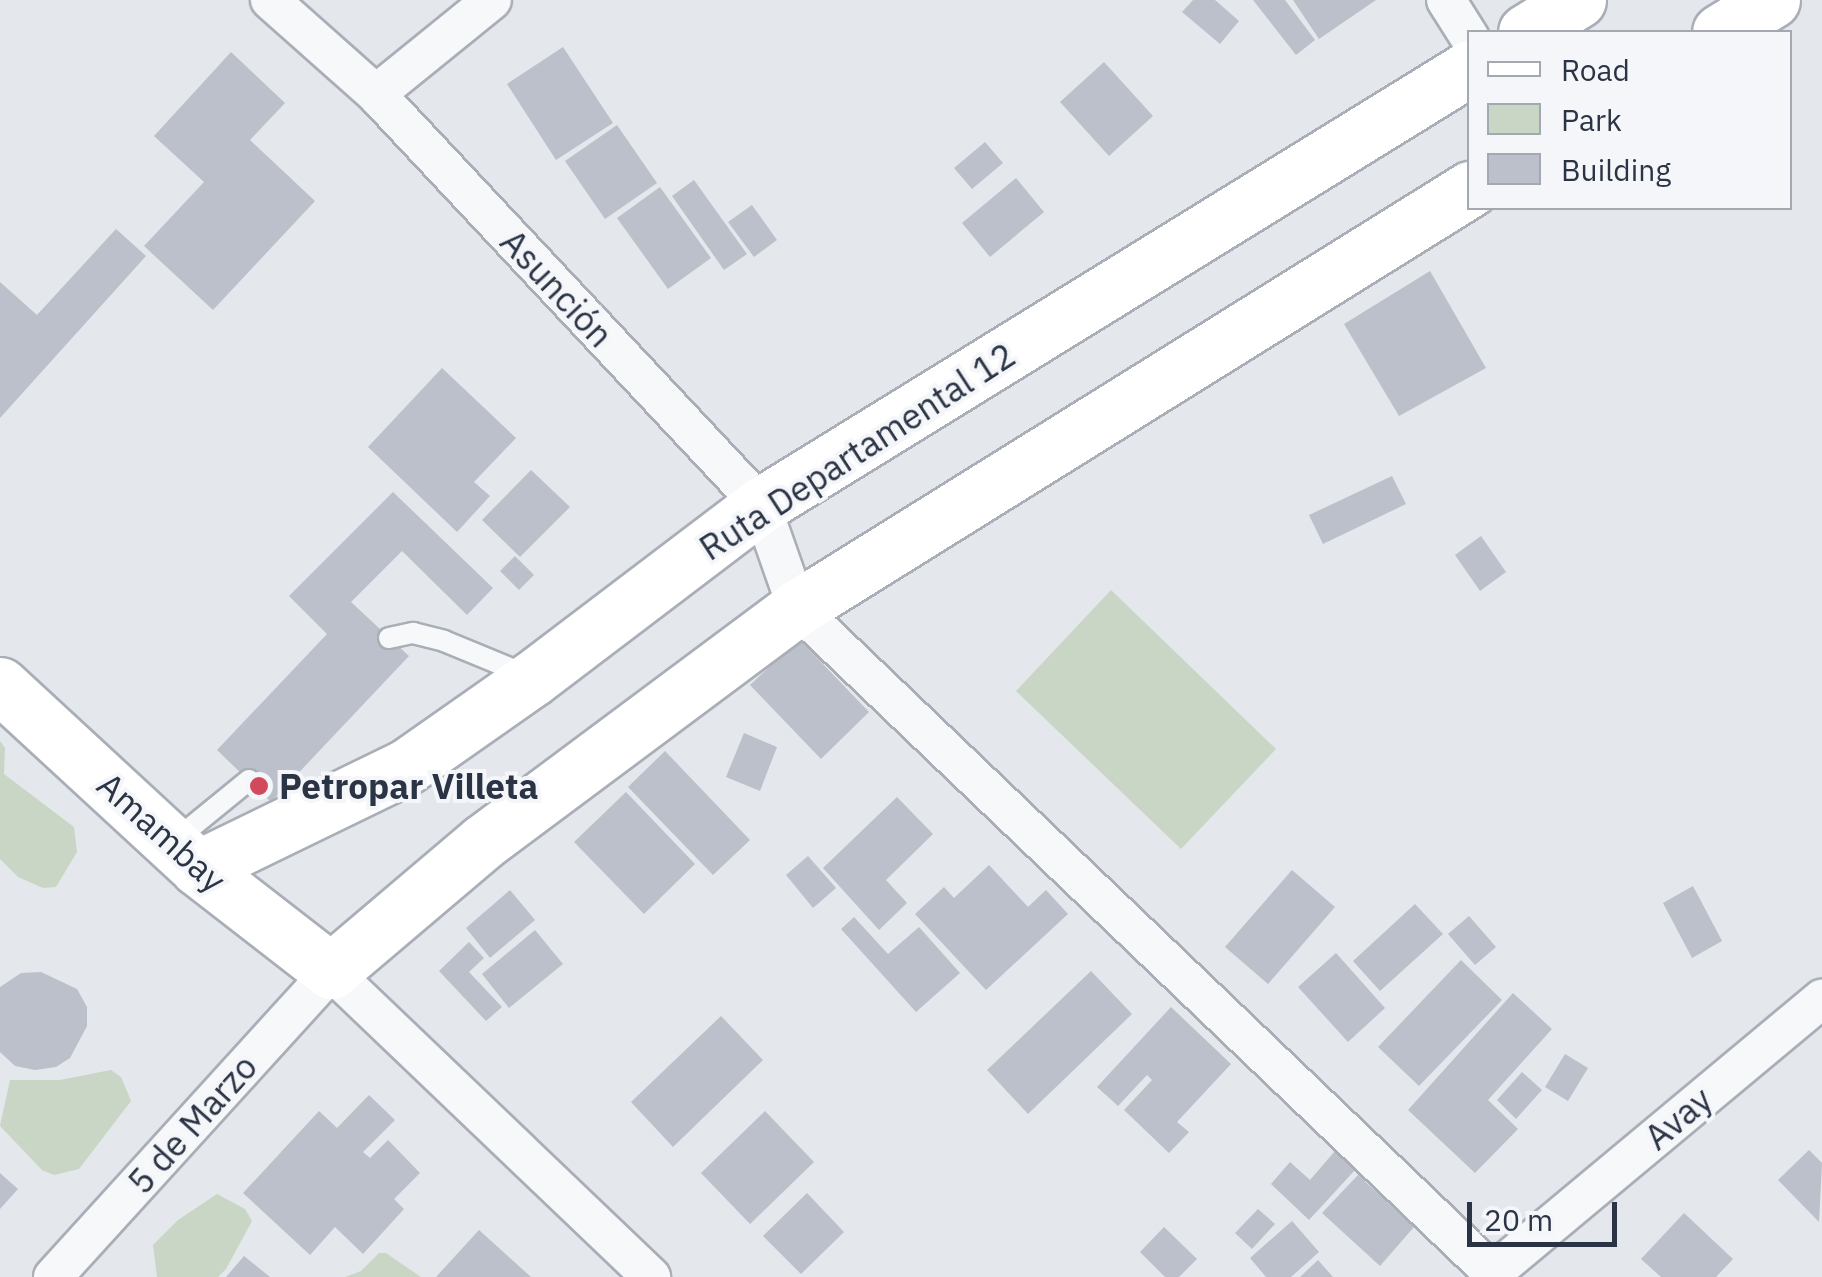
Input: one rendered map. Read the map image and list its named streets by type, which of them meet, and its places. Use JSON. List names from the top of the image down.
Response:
{
  "streets": {
    "main road": ["Ruta Departamental 12", "Amambay"],
    "street": ["Asunción", "Avay", "5 de Marzo"]
  },
  "crossings": [
    ["Asunción", "Ruta Departamental 12"],
    ["Ruta Departamental 12", "Amambay"],
    ["Amambay", "5 de Marzo"]
  ],
  "places": ["Petropar Villeta"],
  "legend": ["Road", "Park", "Building"],
  "scale_bar": "20 m"
}
